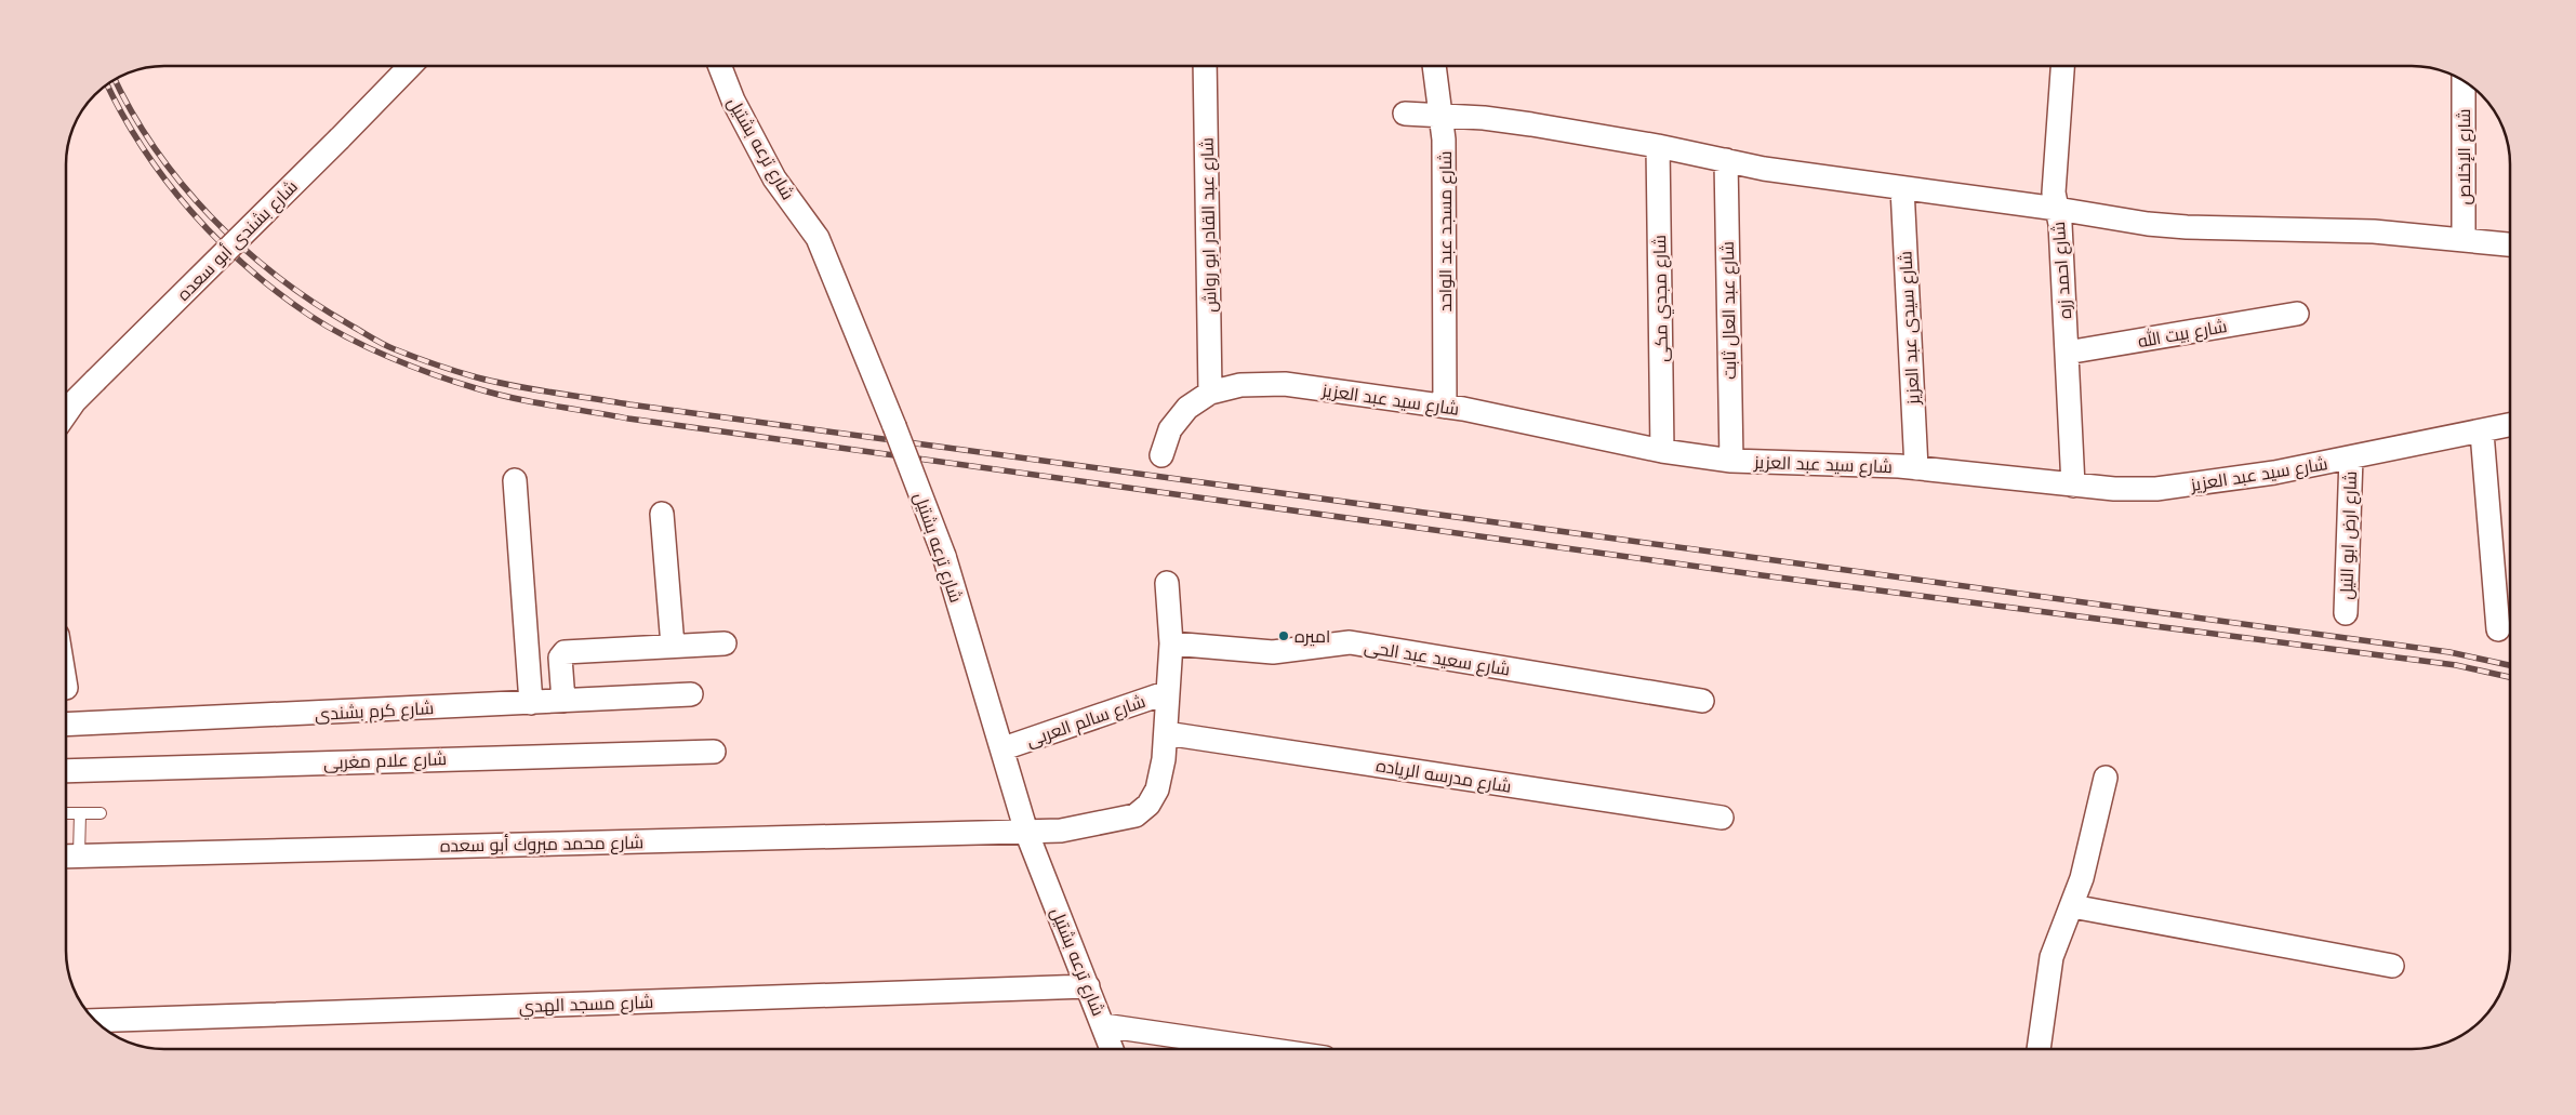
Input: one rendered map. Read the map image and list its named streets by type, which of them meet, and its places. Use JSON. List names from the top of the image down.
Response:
{
  "streets": {
    "street": [
      "شارع ترعه بشتيل",
      "شارع الإخلاص",
      "شارع عبد القادر ابو رواش",
      "شارع مسجد عبد الواحد",
      "شارع بشندى أبو سعده",
      "شارع احمد زره",
      "شارع مجدي مكى",
      "شارع عبد العال ثابت",
      "شارع سيدى عبد العزيز",
      "شارع بيت الله",
      "شارع سيد عبد العزيز",
      "شارع ارض ابو النيل",
      "شارع سعيد عبد الحى",
      "شارع كرم بشندى",
      "شارع سالم العربى",
      "شارع علام مغربى",
      "شارع مدرسه الرياده",
      "شارع محمد مبروك أبو سعده",
      "شارع مسجد الهدي"
    ]
  },
  "crossings": [
    ["شارع ترعه بشتيل", "شارع سالم العربى"],
    ["شارع ترعه بشتيل", "شارع محمد مبروك أبو سعده"],
    ["شارع ترعه بشتيل", "شارع مسجد الهدي"],
    ["شارع عبد القادر ابو رواش", "شارع سيد عبد العزيز"],
    ["شارع مسجد عبد الواحد", "شارع سيد عبد العزيز"],
    ["شارع احمد زره", "شارع بيت الله"],
    ["شارع احمد زره", "شارع سيد عبد العزيز"],
    ["شارع مجدي مكى", "شارع سيد عبد العزيز"],
    ["شارع عبد العال ثابت", "شارع سيد عبد العزيز"],
    ["شارع سيدى عبد العزيز", "شارع سيد عبد العزيز"],
    ["شارع سيد عبد العزيز", "شارع ارض ابو النيل"]
  ],
  "places": ["اميره"]
}
